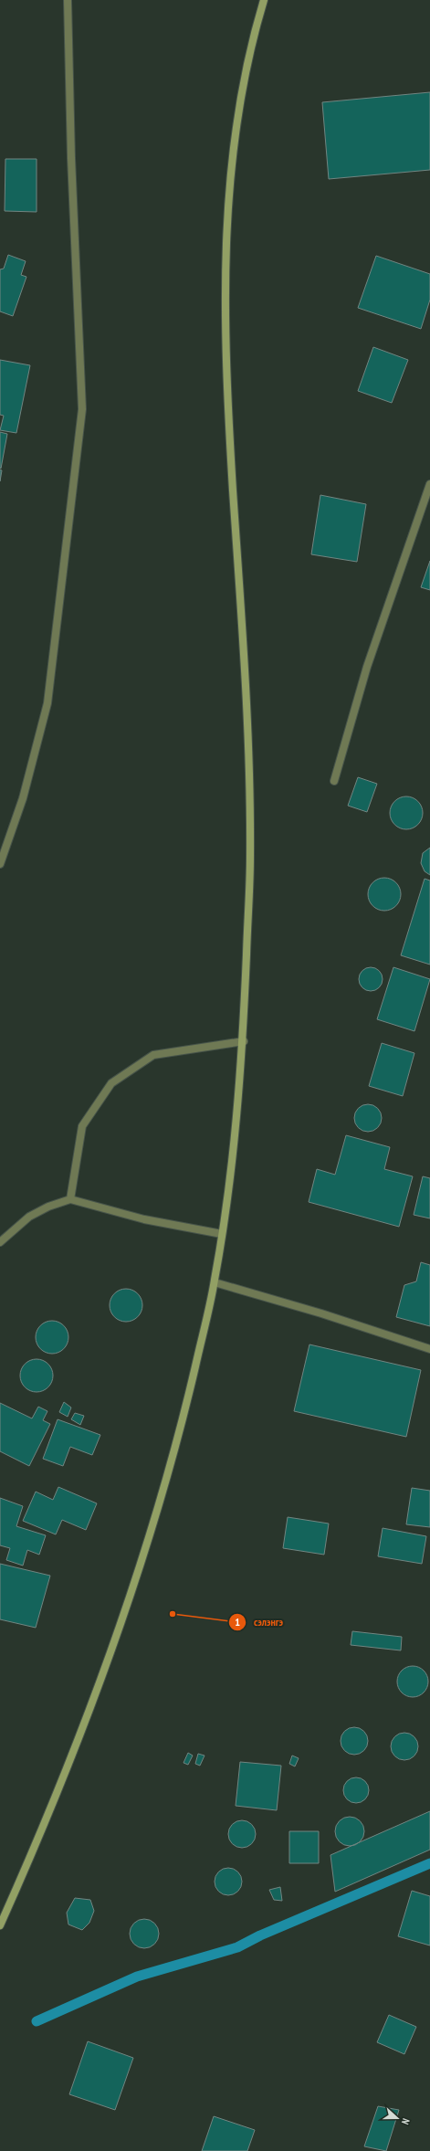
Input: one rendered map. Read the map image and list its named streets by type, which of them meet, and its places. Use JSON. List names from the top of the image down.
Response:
{
  "places": ["сэлэнгэ"],
  "north": "right"
}
